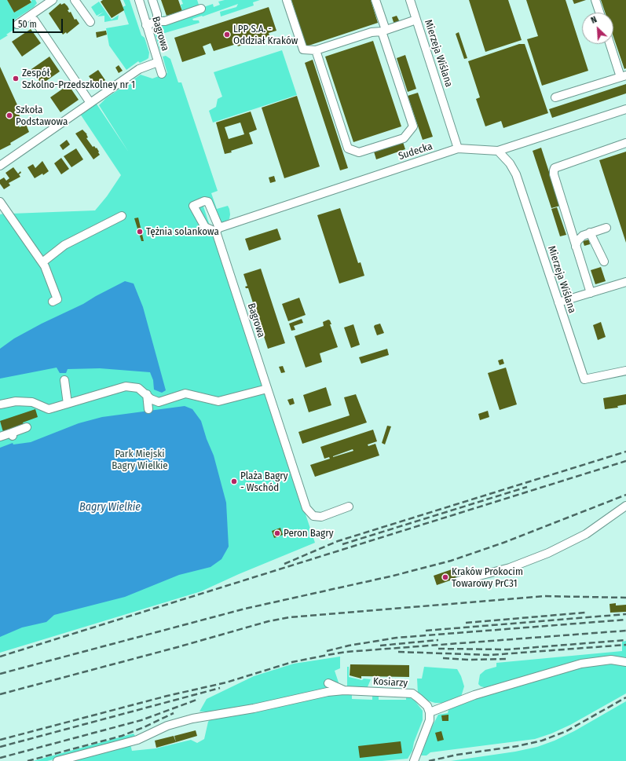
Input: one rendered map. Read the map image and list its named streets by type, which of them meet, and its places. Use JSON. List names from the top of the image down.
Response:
{
  "streets": {
    "street": [
      "Bagrowa",
      "Mierzeja Wiślana",
      "Sudecka",
      "Kosiarzy"
    ]
  },
  "crossings": [
    ["Bagrowa", "Sudecka"],
    ["Mierzeja Wiślana", "Sudecka"]
  ],
  "water": ["Bagry Wielkie"],
  "parks": ["Park Miejski Bagry Wielkie"],
  "places": [
    "LPP S.A. - Oddział Kraków",
    "Zespół Szkolno-Przedszkolney nr 1",
    "Szkoła Podstawowa",
    "Tężnia solankowa",
    "Plaża Bagry - Wschód",
    "Peron Bagry",
    "Kraków Prokocim Towarowy PrC31"
  ],
  "scale_bar": "50 m",
  "north": "top left"
}
